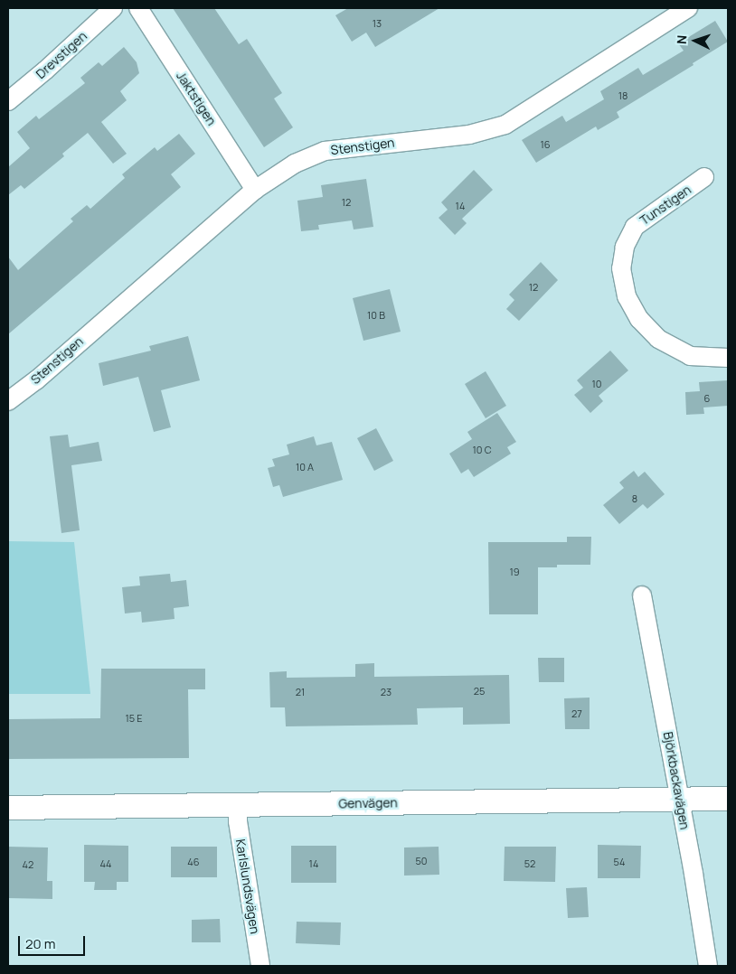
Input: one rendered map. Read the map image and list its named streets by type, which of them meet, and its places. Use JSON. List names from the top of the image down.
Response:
{
  "streets": {
    "street": [
      "Drevstigen",
      "Jaktstigen",
      "Stenstigen",
      "Tunstigen",
      "Björkbackavägen",
      "Genvägen",
      "Karlslundsvägen"
    ]
  },
  "crossings": [
    ["Jaktstigen", "Stenstigen"],
    ["Björkbackavägen", "Genvägen"],
    ["Genvägen", "Karlslundsvägen"]
  ],
  "house_numbers": [
    "13",
    "18",
    "16",
    "12",
    "14",
    "12",
    "10 B",
    "10",
    "6",
    "10 C",
    "10 A",
    "8",
    "19",
    "25",
    "21",
    "23",
    "27",
    "15 E",
    "50",
    "46",
    "54",
    "44",
    "14",
    "52",
    "42"
  ],
  "scale_bar": "20 m",
  "north": "left"
}
